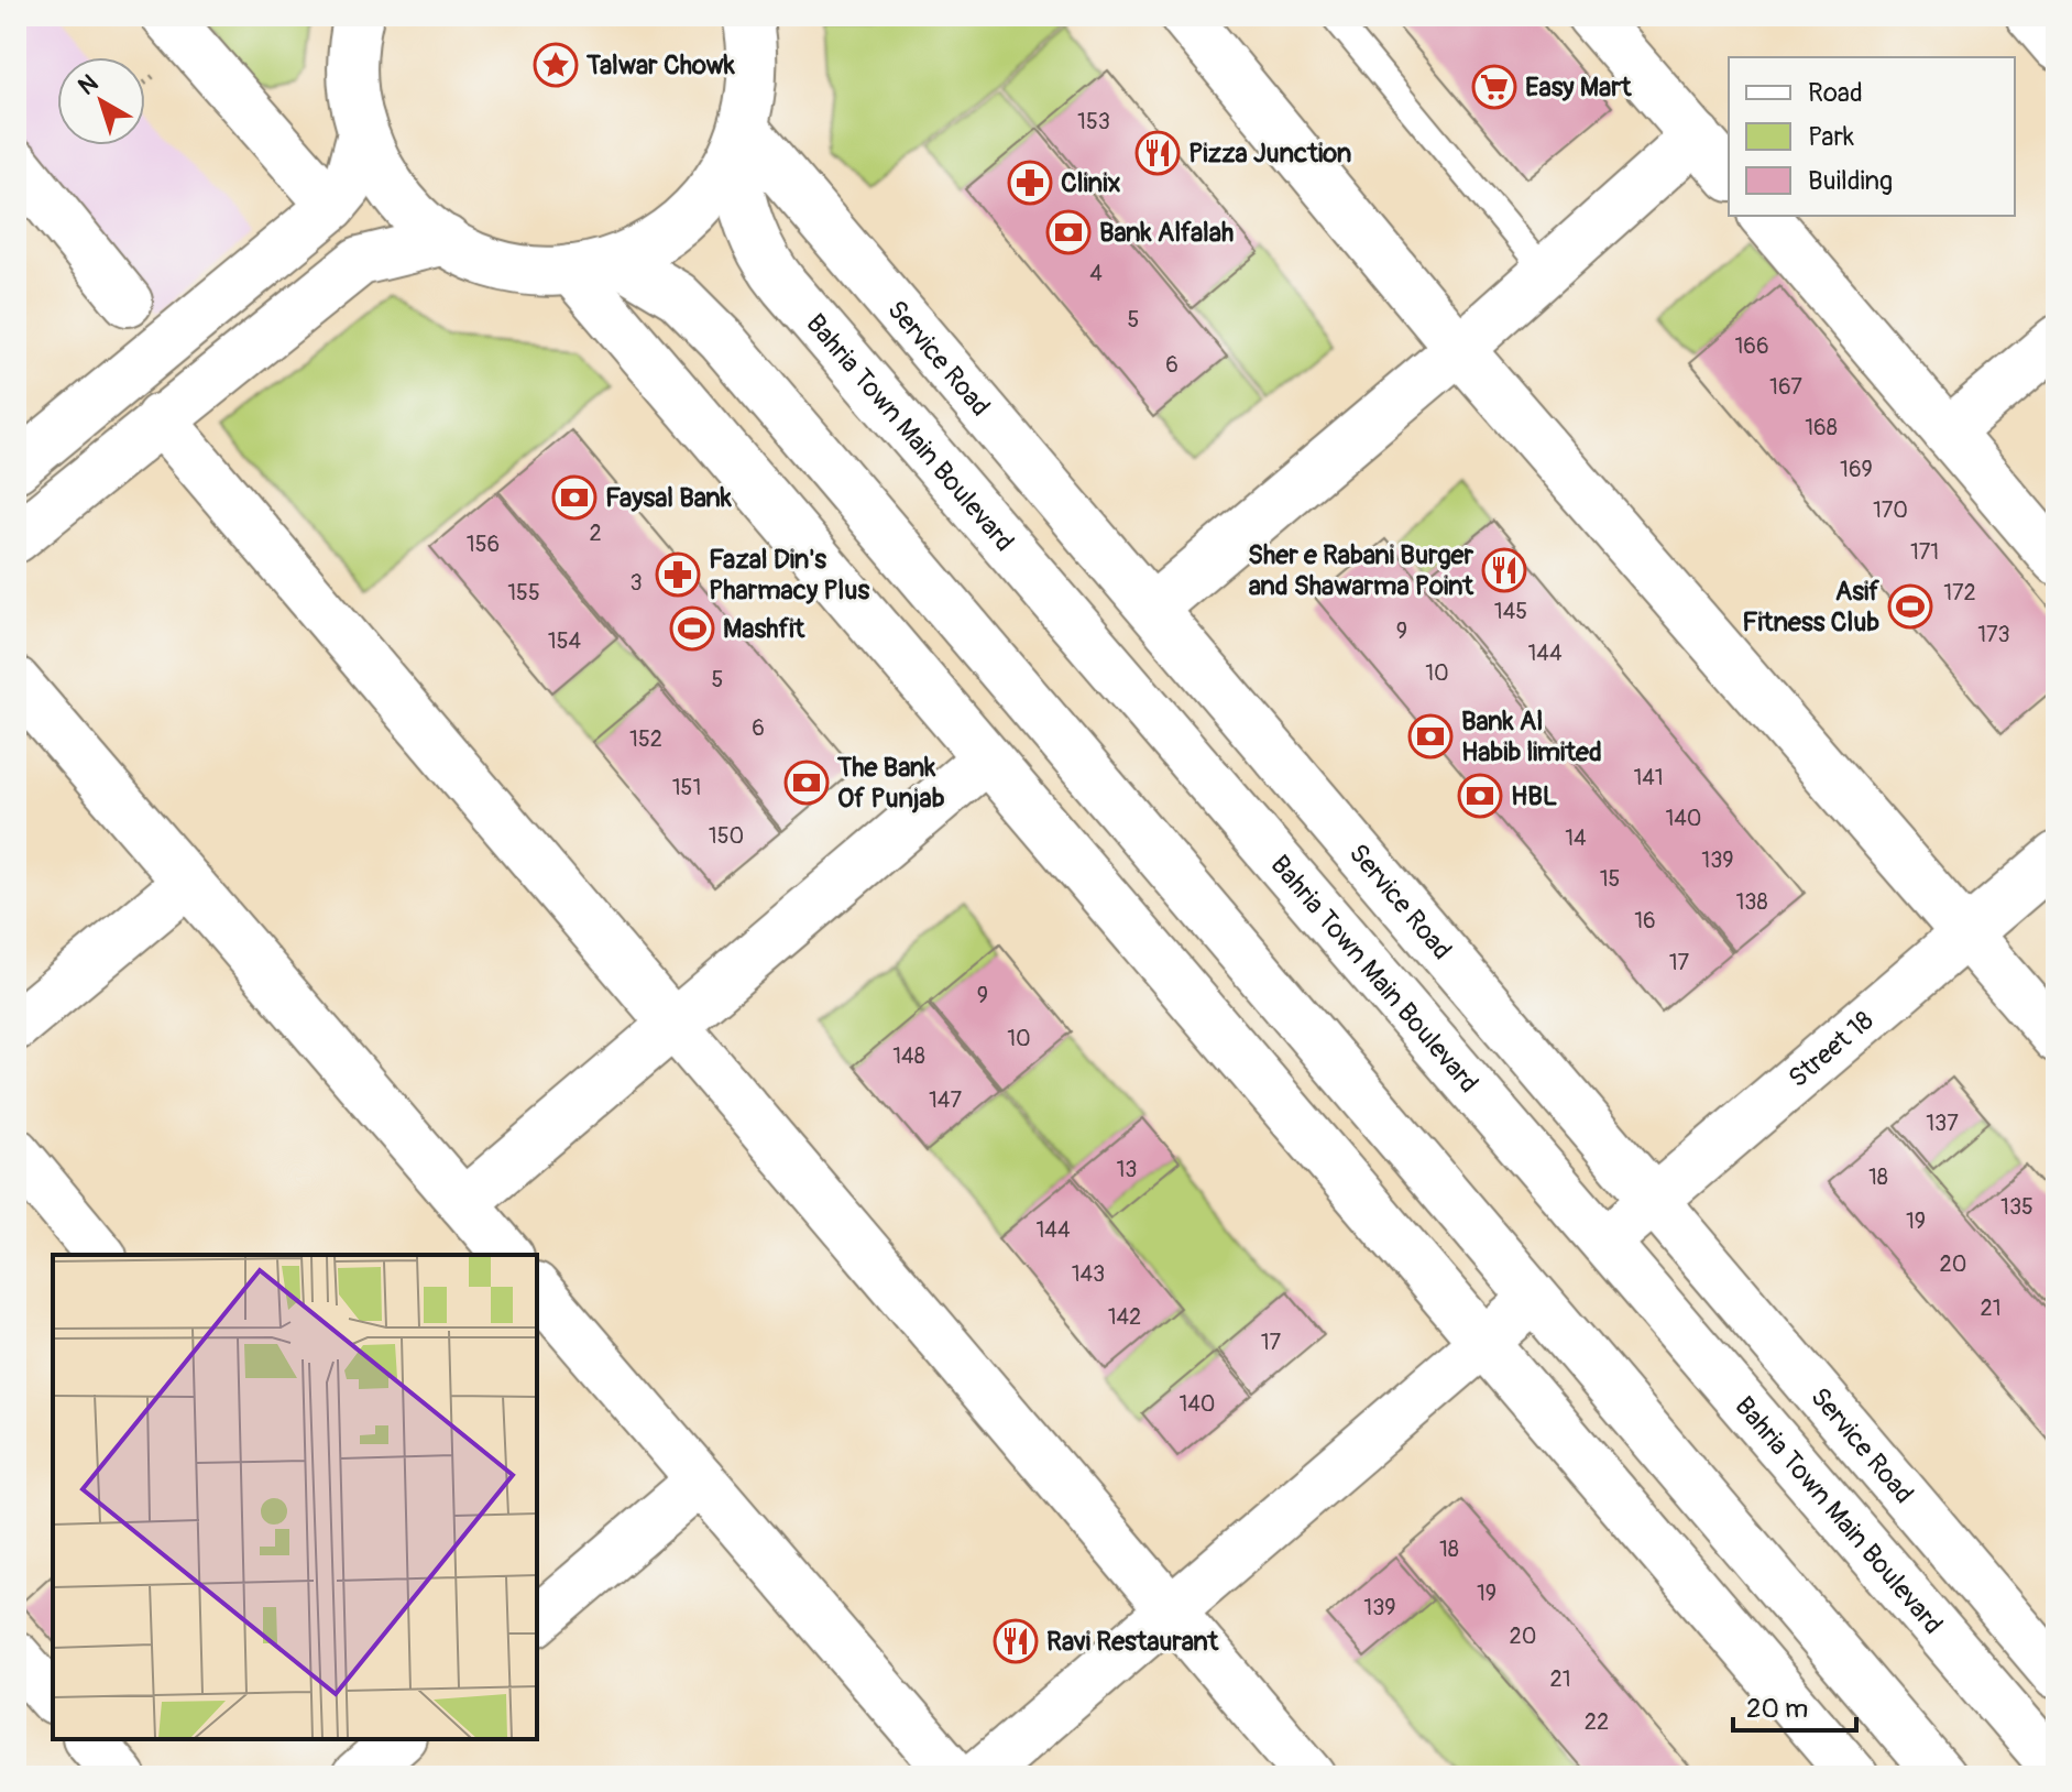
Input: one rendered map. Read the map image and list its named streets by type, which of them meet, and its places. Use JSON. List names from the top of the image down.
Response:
{
  "streets": {
    "street": ["Service Road", "Bahria Town Main Boulevard", "Street 18"]
  },
  "crossings": [
    ["Service Road", "Bahria Town Main Boulevard"],
    ["Service Road", "Street 18"],
    ["Bahria Town Main Boulevard", "Street 18"]
  ],
  "places": {
    "place": ["Talwar Chowk"],
    "supermarket": ["Easy Mart"],
    "restaurant": ["Pizza Junction", "Sher e Rabani Burger and Shawarma Point", "Ravi Restaurant"],
    "pharmacy": ["Clinix", "Fazal Din's Pharmacy Plus"],
    "bank": [
      "Bank Alfalah",
      "Faysal Bank",
      "Bank Al Habib limited",
      "The Bank Of Punjab",
      "HBL"
    ],
    "sports": ["Asif Fitness Club", "Mashfit"]
  },
  "house_numbers": [
    "153",
    "4",
    "5",
    "166",
    "6",
    "167",
    "168",
    "169",
    "170",
    "2",
    "156",
    "171",
    "3",
    "155",
    "172",
    "145",
    "9",
    "173",
    "154",
    "144",
    "10",
    "5",
    "6",
    "152",
    "141",
    "151",
    "140",
    "150",
    "14",
    "139",
    "15",
    "138",
    "16",
    "17",
    "9",
    "10",
    "148",
    "147",
    "137",
    "13",
    "18",
    "135",
    "19",
    "144",
    "20",
    "143",
    "21",
    "142",
    "17",
    "140",
    "18",
    "19",
    "139",
    "20",
    "21",
    "22"
  ],
  "legend": ["Road", "Park", "Building"],
  "scale_bar": "20 m",
  "north": "top left"
}
